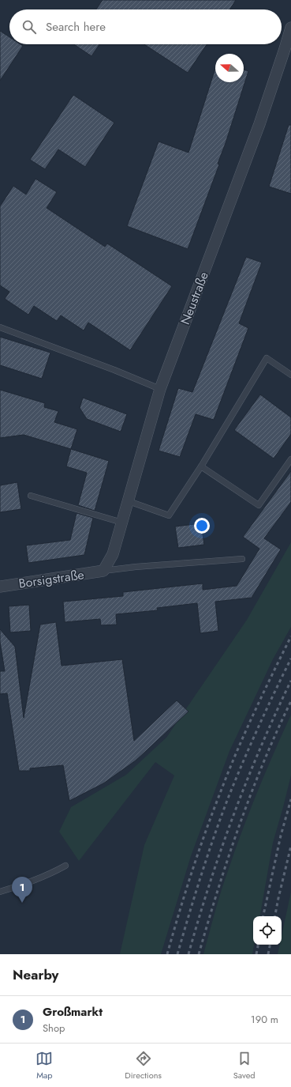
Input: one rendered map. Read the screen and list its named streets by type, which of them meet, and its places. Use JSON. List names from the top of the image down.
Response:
{
  "streets": {
    "street": ["Neustraße", "Borsigstraße"]
  },
  "crossings": [
    ["Neustraße", "Borsigstraße"]
  ],
  "north": "left",
  "page": {
    "search": "Search here",
    "pins": "1",
    "heading": "Nearby",
    "list": [
      {
        "mark": "1",
        "name": "Großmarkt",
        "note": "Shop",
        "value": "190 m"
      }
    ],
    "nav": ["Map", "Directions", "Saved"]
  }
}
